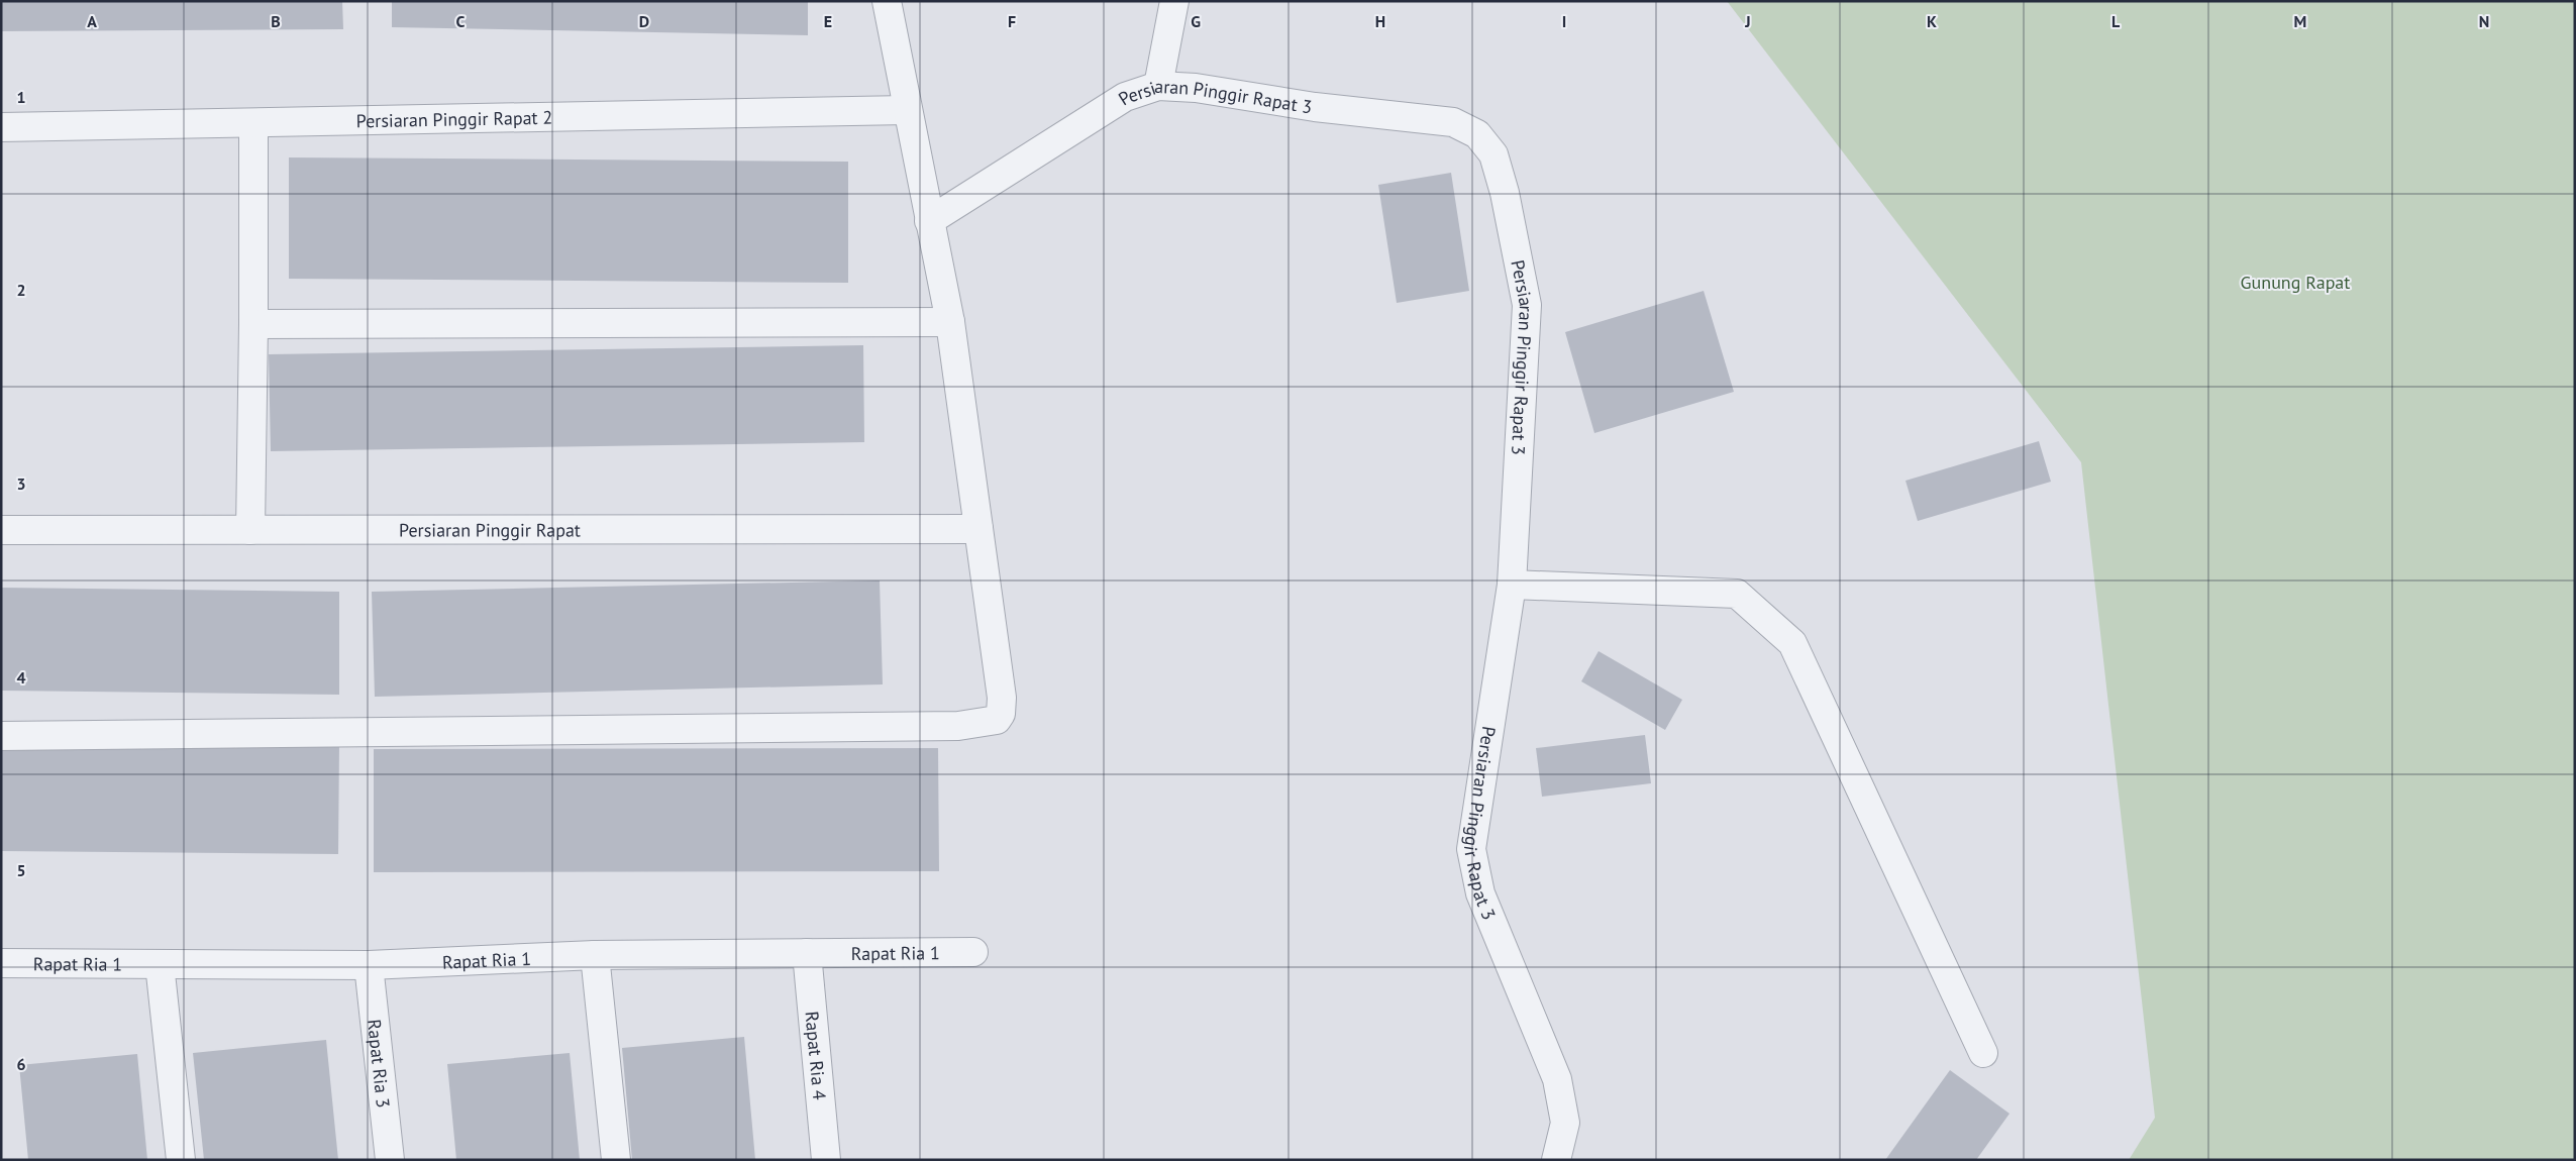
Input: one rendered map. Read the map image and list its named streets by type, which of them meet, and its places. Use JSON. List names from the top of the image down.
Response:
{
  "streets": {
    "street": [
      "Persiaran Pinggir Rapat 3",
      "Persiaran Pinggir Rapat 2",
      "Persiaran Pinggir Rapat",
      "Rapat Ria 1",
      "Rapat Ria 4",
      "Rapat Ria 3"
    ]
  },
  "crossings": [
    ["Rapat Ria 1", "Rapat Ria 4"],
    ["Rapat Ria 1", "Rapat Ria 3"]
  ],
  "parks": ["Gunung Rapat"],
  "grid": {
    "columns": [
      "A",
      "B",
      "C",
      "D",
      "E",
      "F",
      "G",
      "H",
      "I",
      "J",
      "K",
      "L",
      "M",
      "N"
    ],
    "rows": [
      "1",
      "2",
      "3",
      "4",
      "5",
      "6"
    ]
  }
}
